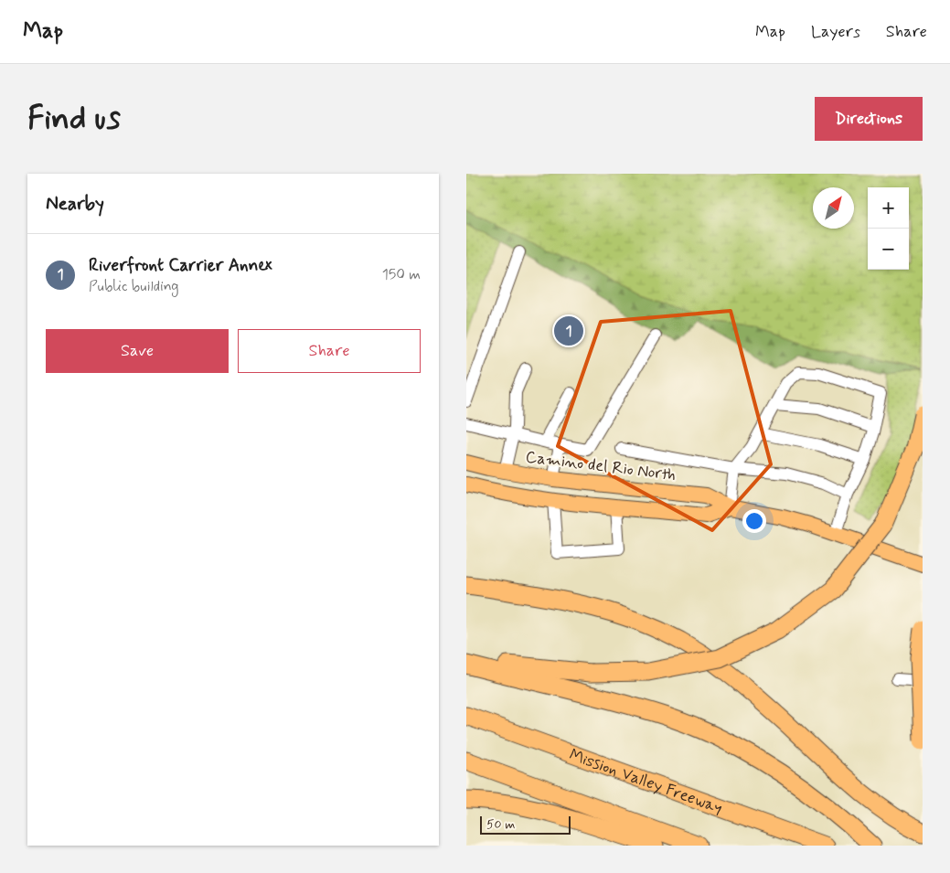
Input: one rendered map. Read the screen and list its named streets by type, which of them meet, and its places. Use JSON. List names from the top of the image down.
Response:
{
  "streets": {
    "highway": ["Mission Valley Freeway"],
    "main road": ["Camino del Rio North"]
  },
  "scale_bar": "50 m",
  "north": "top right",
  "page": {
    "header": "Map",
    "nav": ["Map", "Layers", "Share"],
    "buttons": [
      "Directions",
      ["Save", "Share"]
    ],
    "title": "Find us",
    "heading": "Nearby",
    "map_buttons": ["+", "−"],
    "list": [
      {
        "mark": "1",
        "name": "Riverfront Carrier Annex",
        "note": "Public building",
        "value": "150 m"
      }
    ],
    "pins": "1",
    "scale": "50 m"
  }
}
